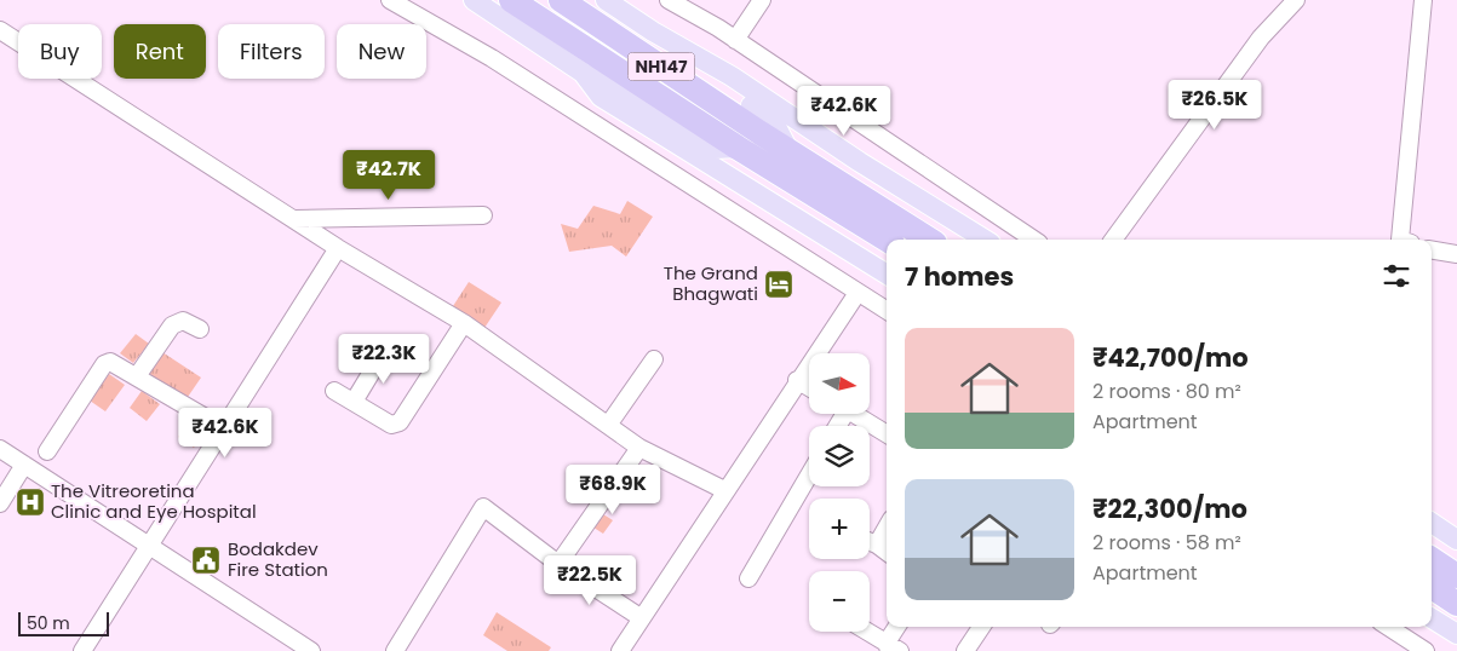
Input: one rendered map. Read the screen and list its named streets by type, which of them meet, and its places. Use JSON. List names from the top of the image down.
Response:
{
  "streets": {
    "highway": ["NH147"]
  },
  "places": {
    "hotel": ["The Grand Bhagwati"],
    "hospital": ["The Vitreoretina Clinic and Eye Hospital"],
    "public building": ["Bodakdev Fire Station"]
  },
  "scale_bar": "50 m",
  "north": "right",
  "page": {
    "chip": [
      "Buy",
      "Rent",
      "Filters",
      "New"
    ],
    "price": [
      "₹26.5K",
      "₹42.6K",
      "₹42.7K",
      "₹22.3K",
      "₹42.6K",
      "₹68.9K",
      "₹22.5K"
    ],
    "heading": "7 homes",
    "list": [
      {
        "name": "₹42,700/mo",
        "note": "2 rooms · 80 m² · Apartment"
      },
      {
        "name": "₹22,300/mo",
        "note": "2 rooms · 58 m² · Apartment"
      }
    ],
    "map_buttons": ["+", "−"],
    "scale": "50 m"
  }
}
